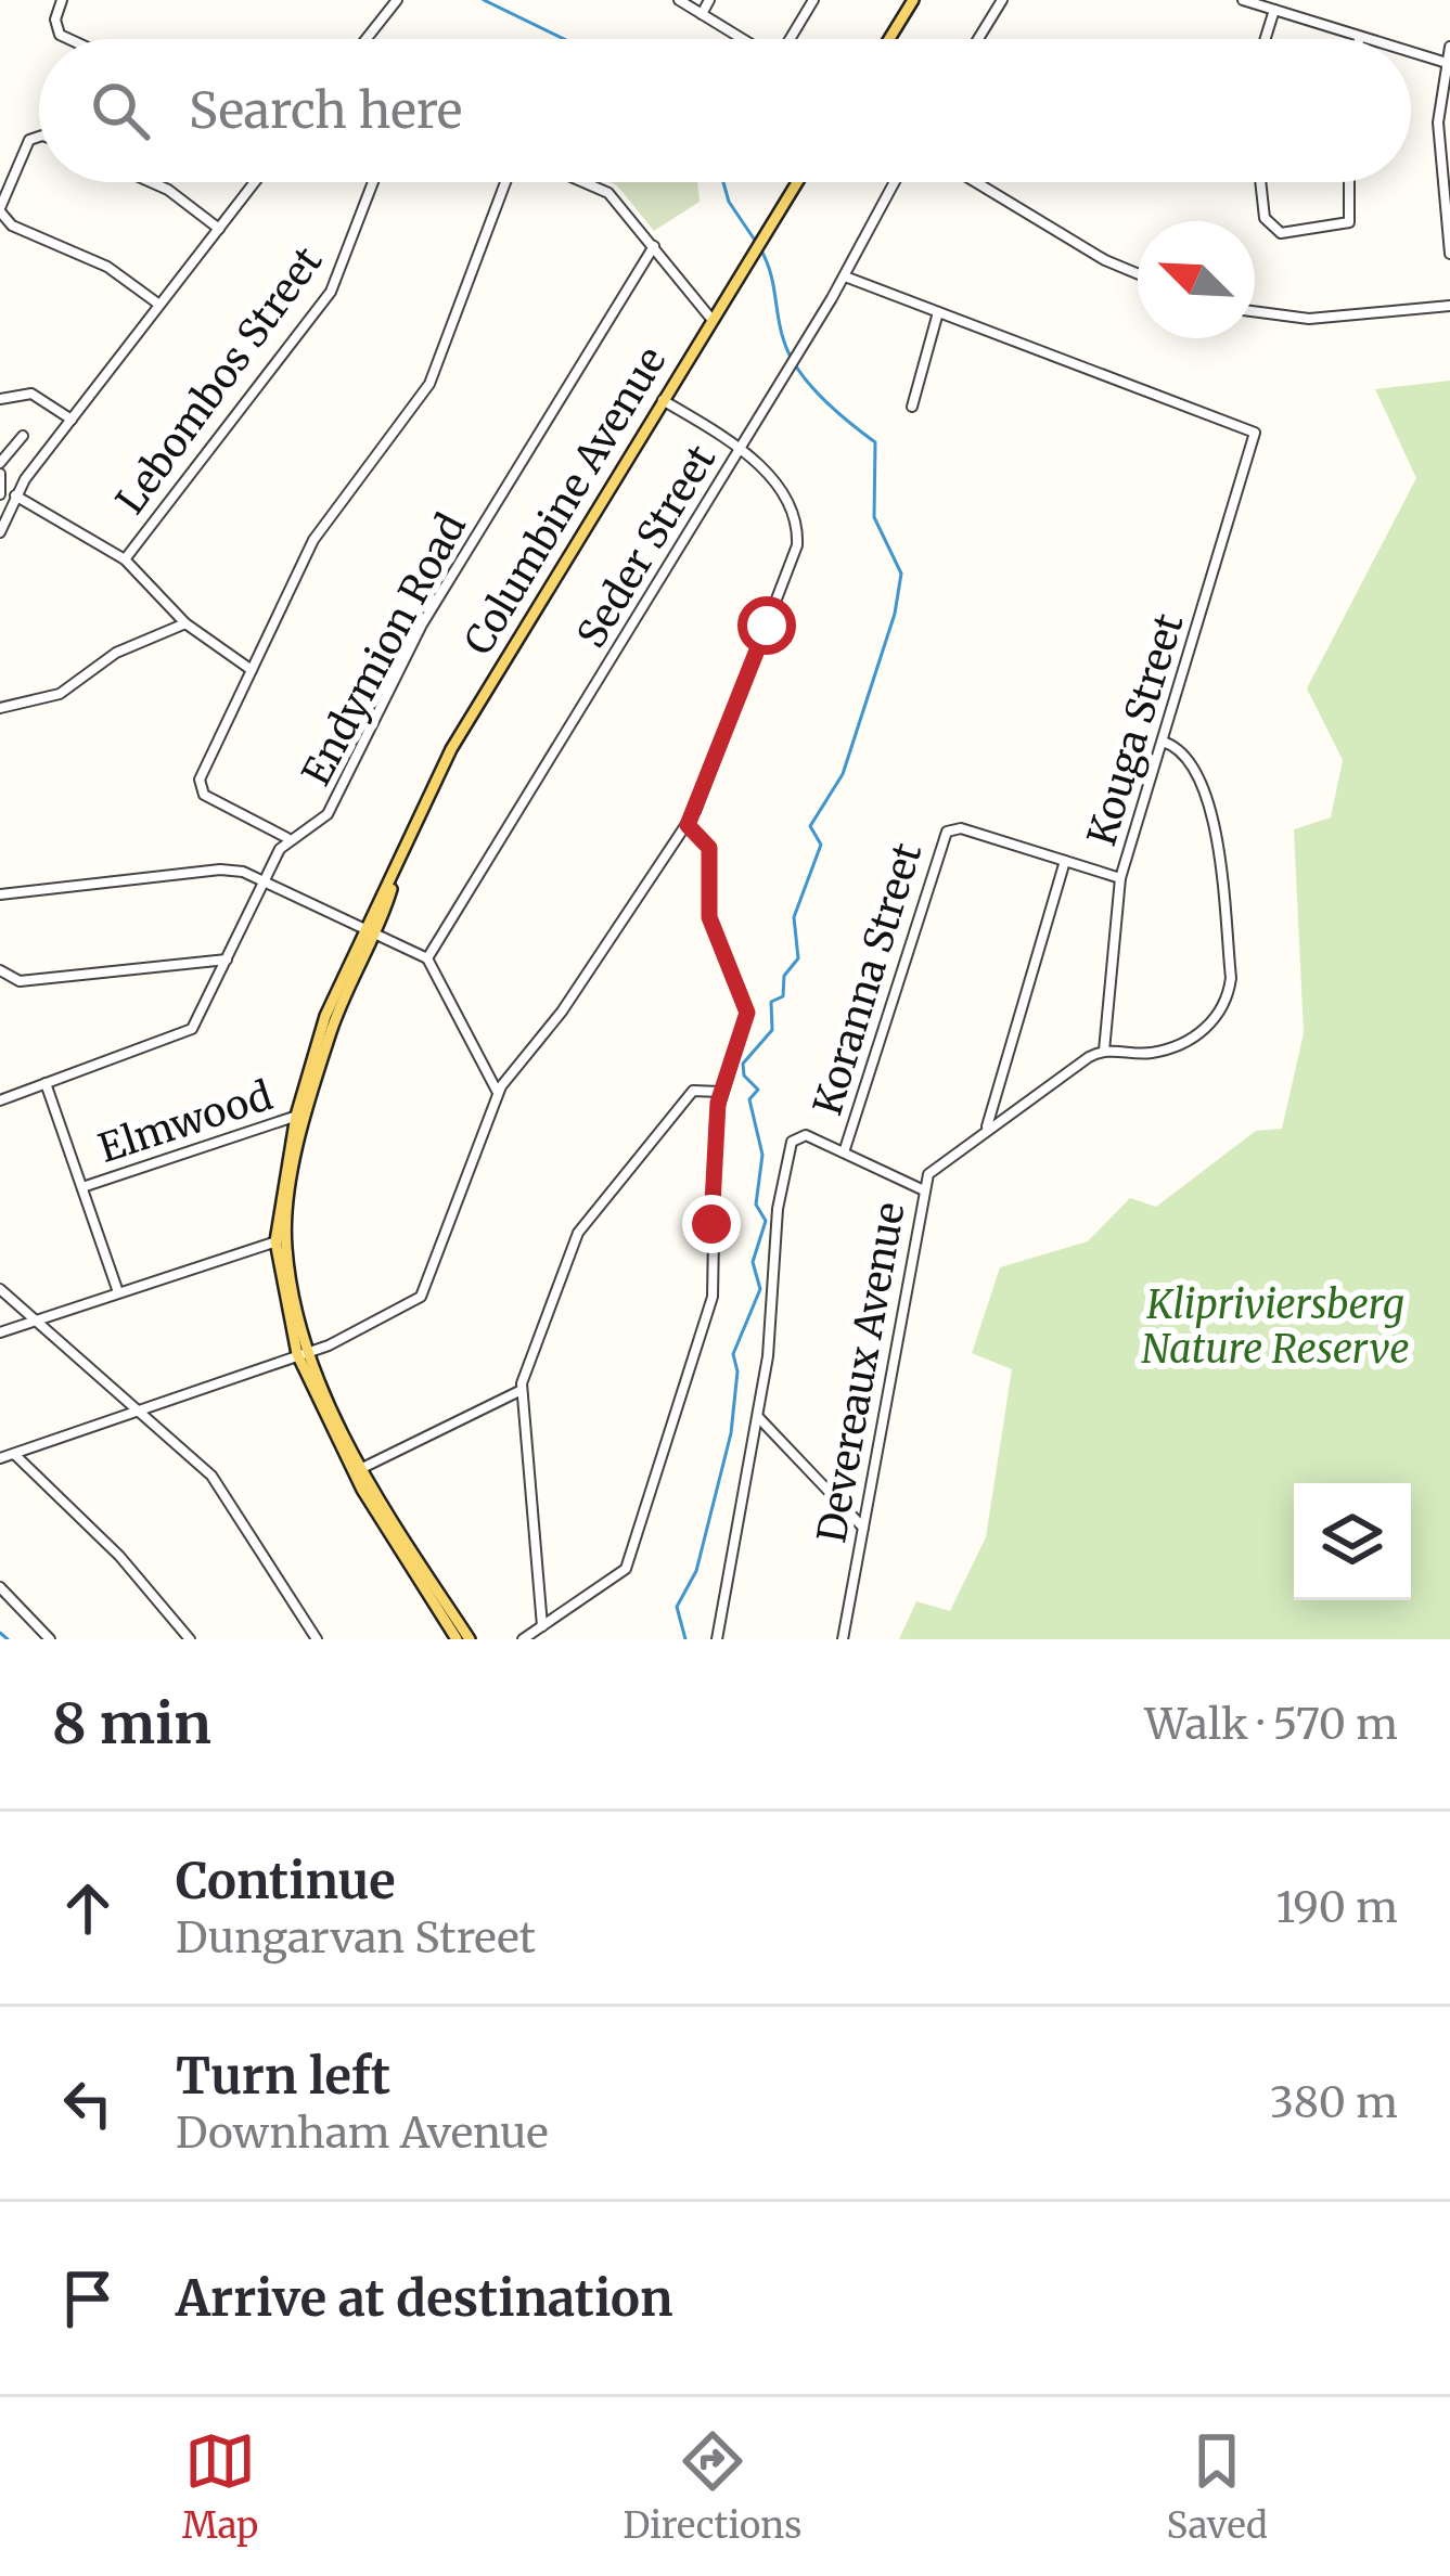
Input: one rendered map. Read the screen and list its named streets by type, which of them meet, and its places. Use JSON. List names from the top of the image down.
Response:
{
  "streets": {
    "main road": ["Columbine Avenue"],
    "street": [
      "Lebombos Street",
      "Seder Street",
      "Endymion Road",
      "Kouga Street",
      "Koranna Street",
      "Elmwood",
      "Devereaux Avenue"
    ]
  },
  "crossings": [
    ["Columbine Avenue", "Elmwood"],
    ["Kouga Street", "Devereaux Avenue"]
  ],
  "parks": ["Klipriviersberg Nature Reserve"],
  "north": "top left",
  "page": {
    "search": "Search here",
    "heading": ["8 min", "Walk · 570 m"],
    "list": [
      ["Continue", "Dungarvan Street", "190 m"],
      ["Turn left", "Downham Avenue", "380 m"],
      "Arrive at destination"
    ],
    "nav": ["Map", "Directions", "Saved"]
  }
}
